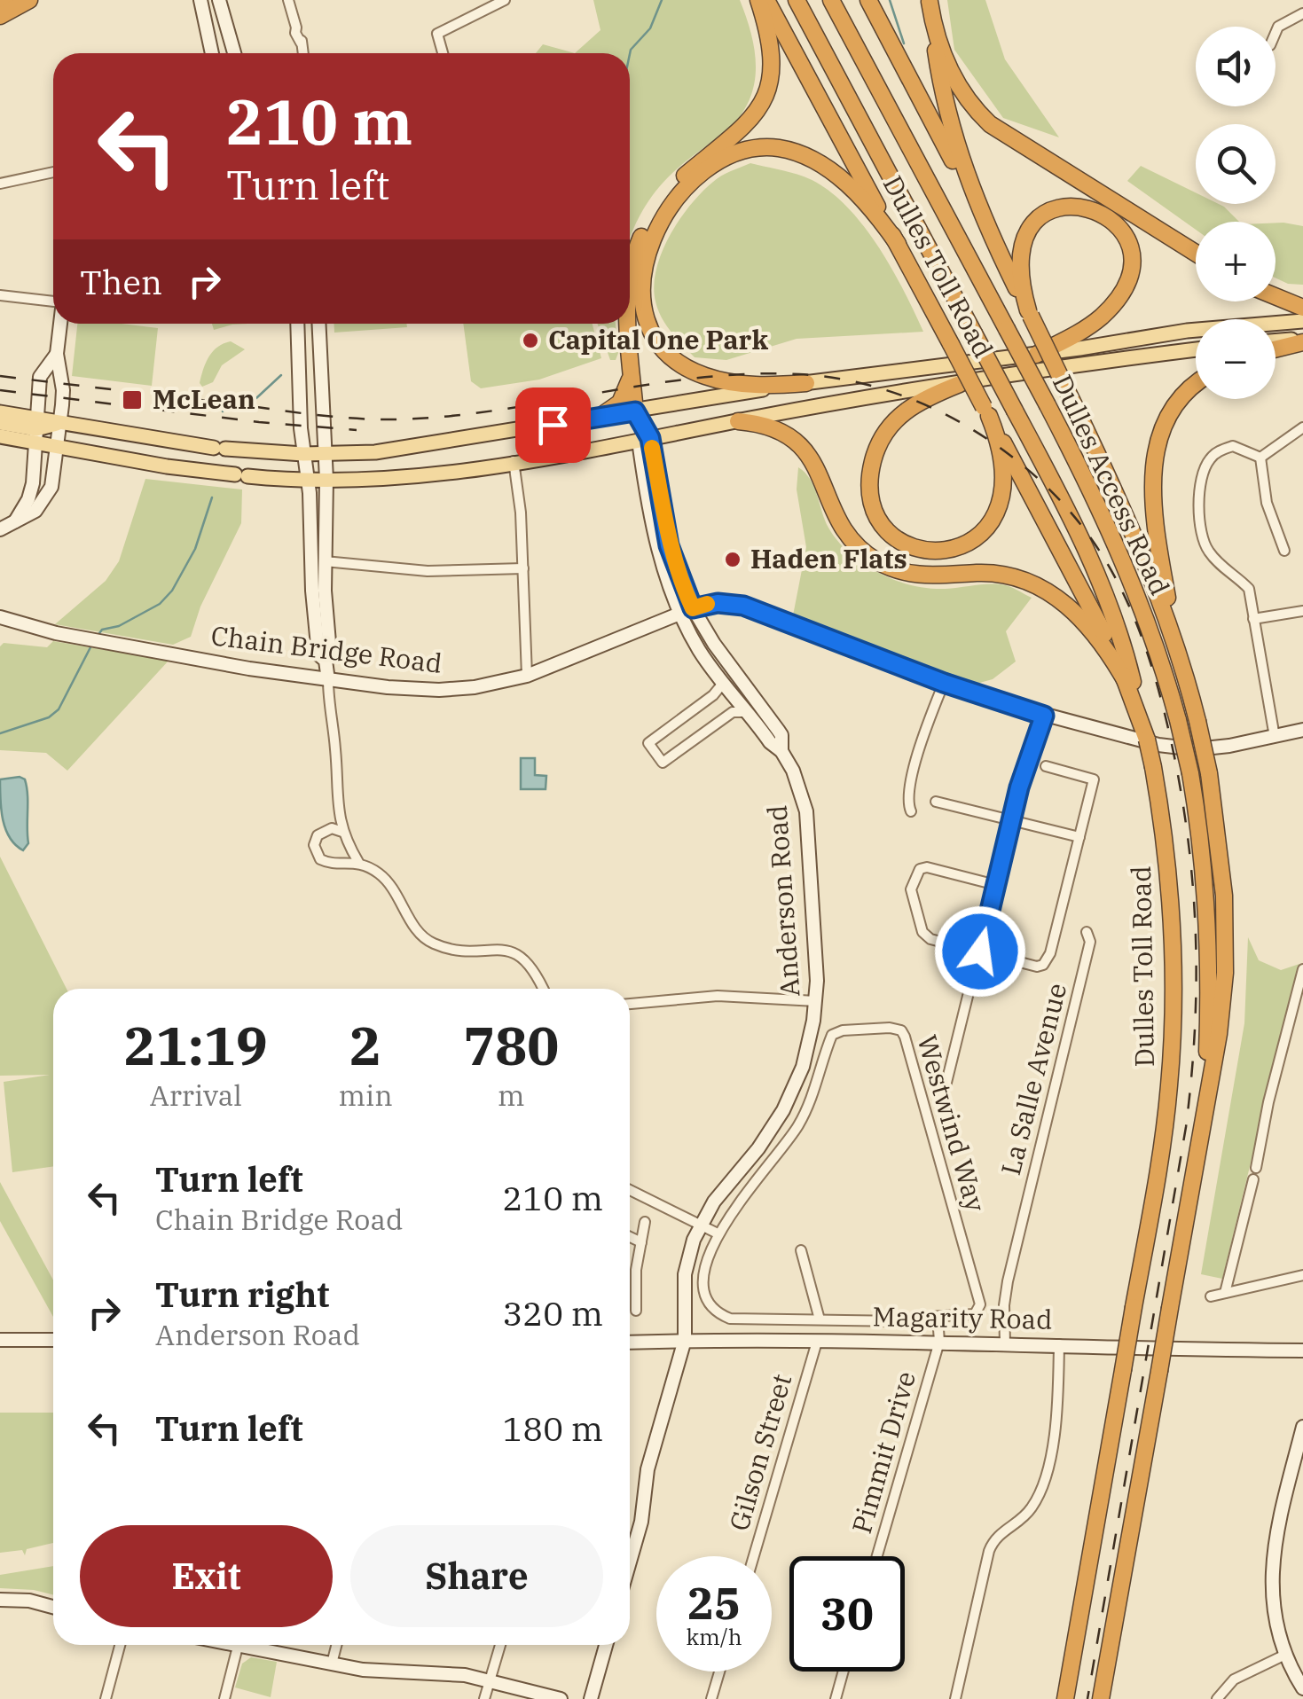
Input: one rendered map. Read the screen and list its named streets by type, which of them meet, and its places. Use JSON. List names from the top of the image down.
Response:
{
  "streets": {
    "highway": ["Dulles Toll Road", "Dulles Access Road"],
    "street": [
      "Chain Bridge Road",
      "Anderson Road",
      "La Salle Avenue",
      "Westwind Way",
      "Magarity Road",
      "Gilson Street",
      "Pimmit Drive"
    ]
  },
  "crossings": [
    ["Dulles Toll Road", "Dulles Access Road"],
    ["Chain Bridge Road", "Anderson Road"],
    ["Anderson Road", "Magarity Road"],
    ["La Salle Avenue", "Magarity Road"],
    ["Magarity Road", "Gilson Street"],
    ["Magarity Road", "Pimmit Drive"]
  ],
  "places": {
    "other": ["Capital One Park", "Haden Flats"],
    "transit": ["McLean"]
  },
  "page": {
    "map_buttons": ["+", "−"],
    "turn": ["210 m", "Turn left"],
    "then": "Then",
    "eta": [
      "21:19",
      "Arrival",
      "2",
      "min",
      "780",
      "m"
    ],
    "list": [
      {
        "name": "Turn left",
        "note": "Chain Bridge Road",
        "value": "210 m"
      },
      {
        "name": "Turn right",
        "note": "Anderson Road",
        "value": "320 m"
      },
      {
        "name": "Turn left",
        "value": "180 m"
      }
    ],
    "buttons": ["Exit", "Share"],
    "speed": "25 km/h",
    "limit": "30"
  }
}
